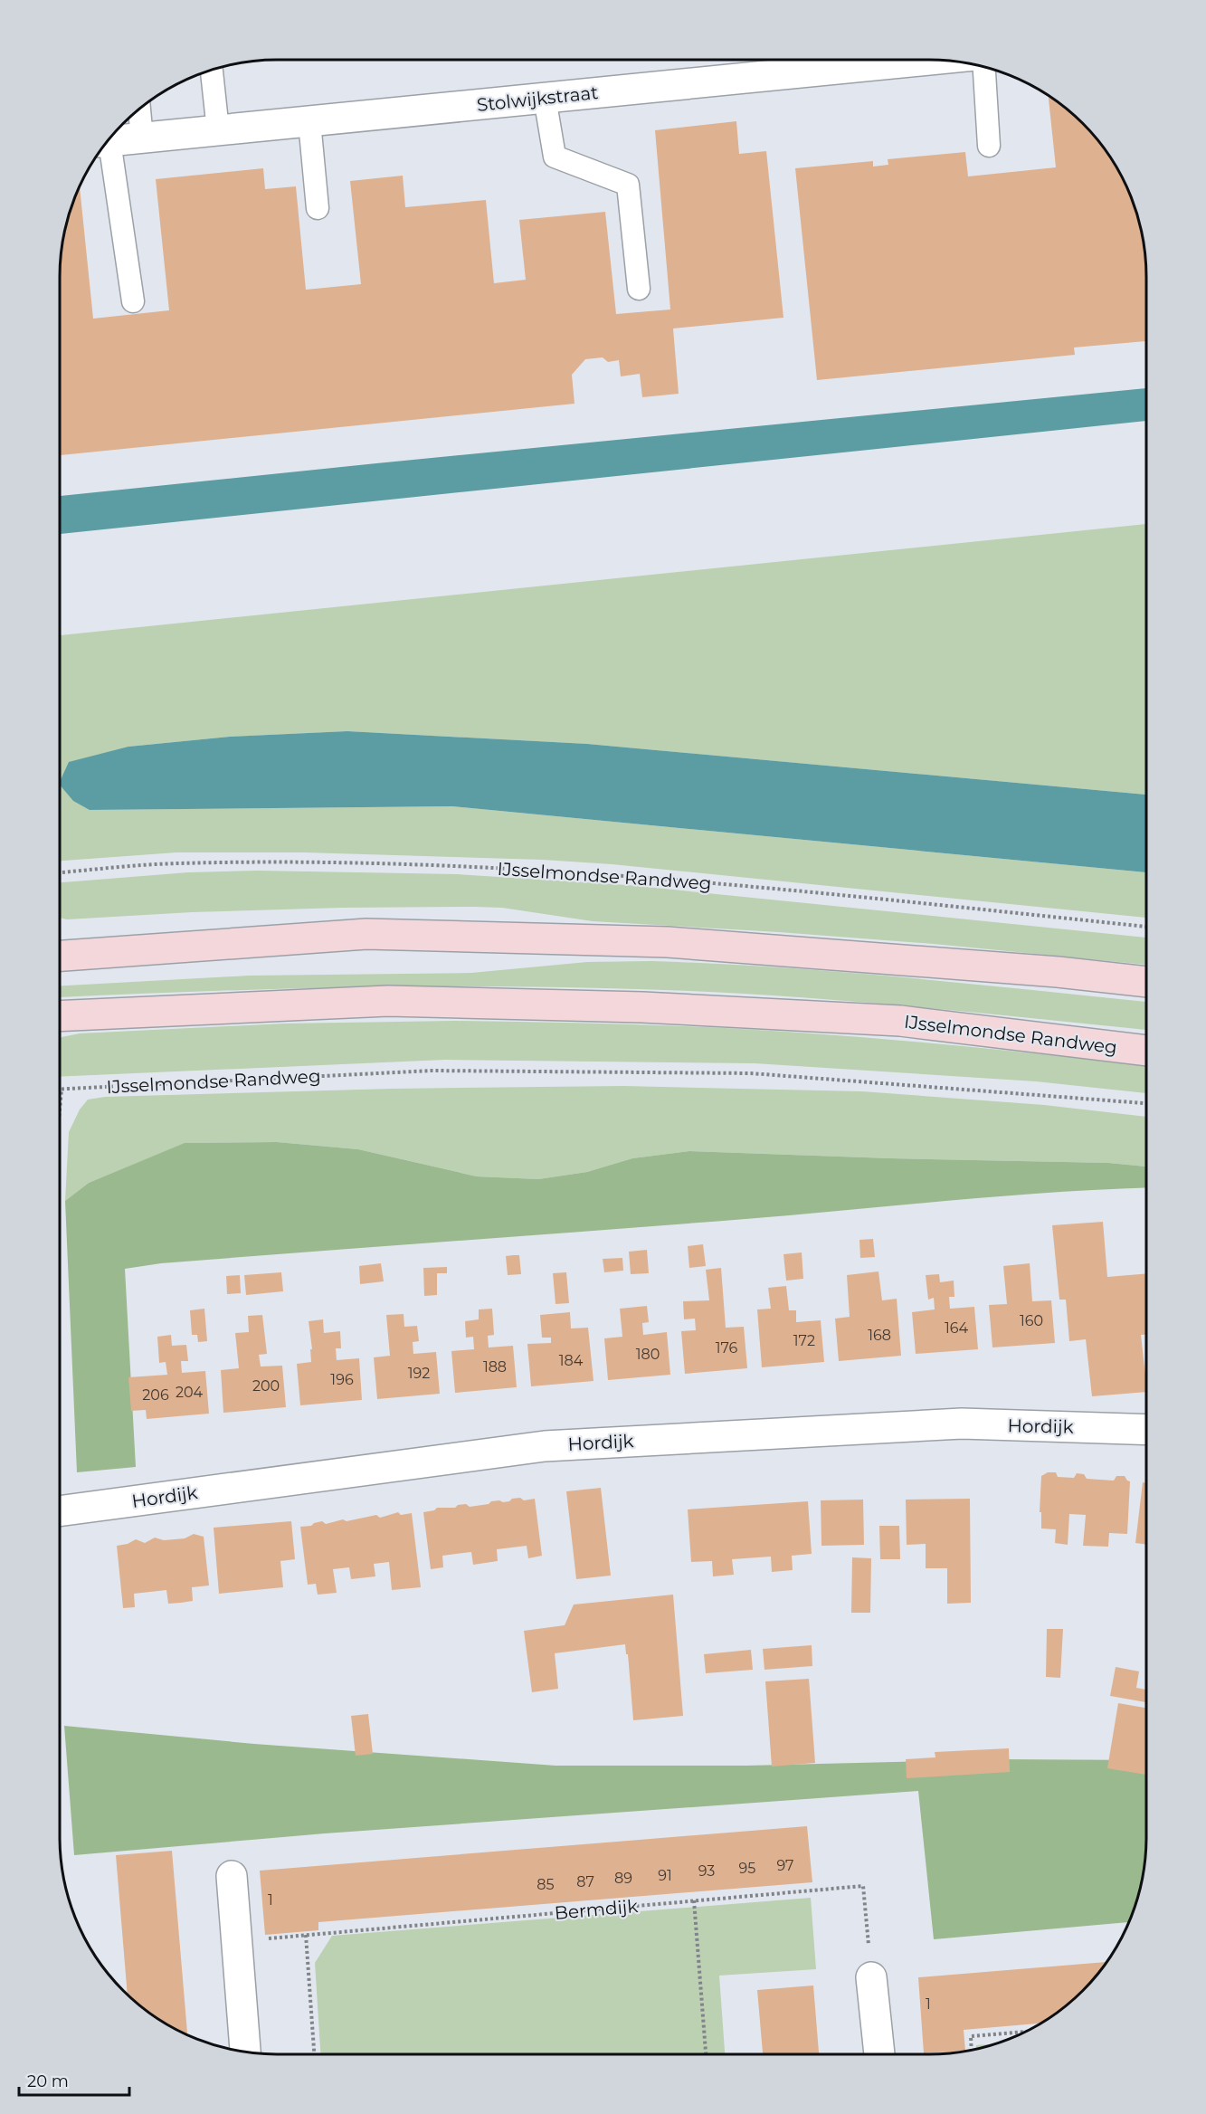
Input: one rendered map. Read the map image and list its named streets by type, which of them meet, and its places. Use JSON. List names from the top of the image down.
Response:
{
  "streets": {
    "main road": ["IJsselmondse Randweg"],
    "street": ["Stolwijkstraat", "Hordijk"],
    "path": ["Bermdijk"]
  },
  "house_numbers": [
    "160",
    "164",
    "168",
    "172",
    "176",
    "180",
    "184",
    "188",
    "192",
    "196",
    "200",
    "204",
    "206",
    "97",
    "95",
    "93",
    "91",
    "89",
    "87",
    "85",
    "1",
    "1"
  ],
  "scale_bar": "20 m"
}
